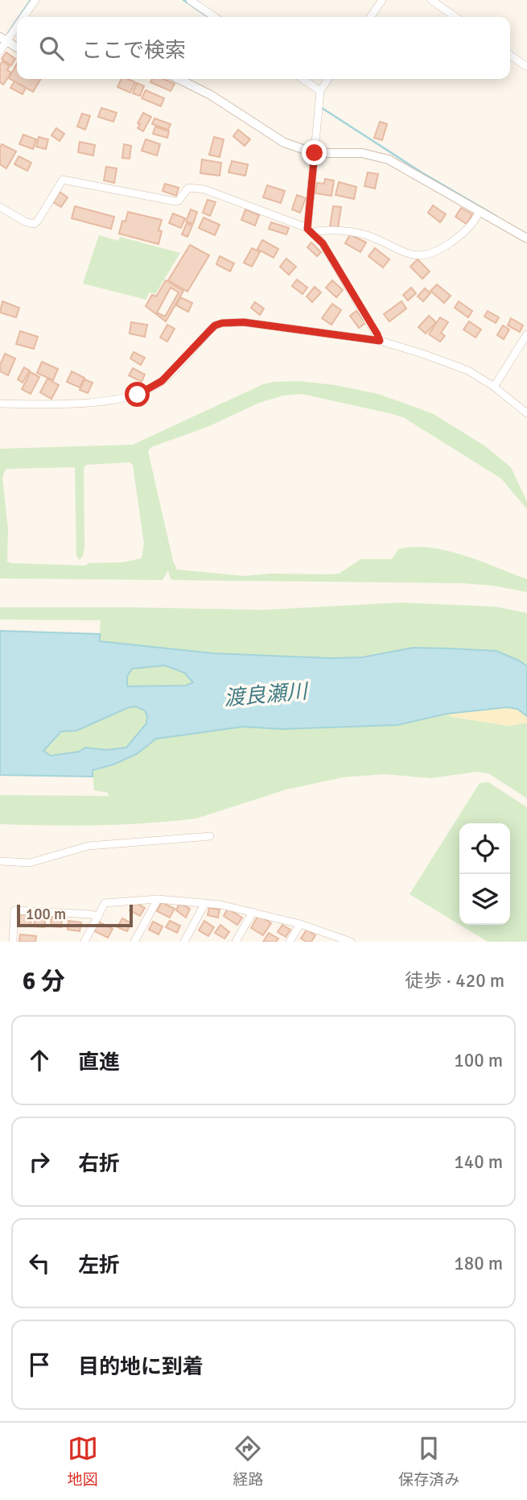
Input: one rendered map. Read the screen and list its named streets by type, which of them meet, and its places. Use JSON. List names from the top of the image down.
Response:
{
  "water": ["渡良瀬川"],
  "scale_bar": "100 m",
  "page": {
    "search": "ここで検索",
    "scale": "100 m",
    "heading": ["6 分", "徒歩 · 420 m"],
    "list": [
      ["直進", "100 m"],
      ["右折", "140 m"],
      ["左折", "180 m"],
      "目的地に到着"
    ],
    "nav": ["地図", "経路", "保存済み"]
  }
}
